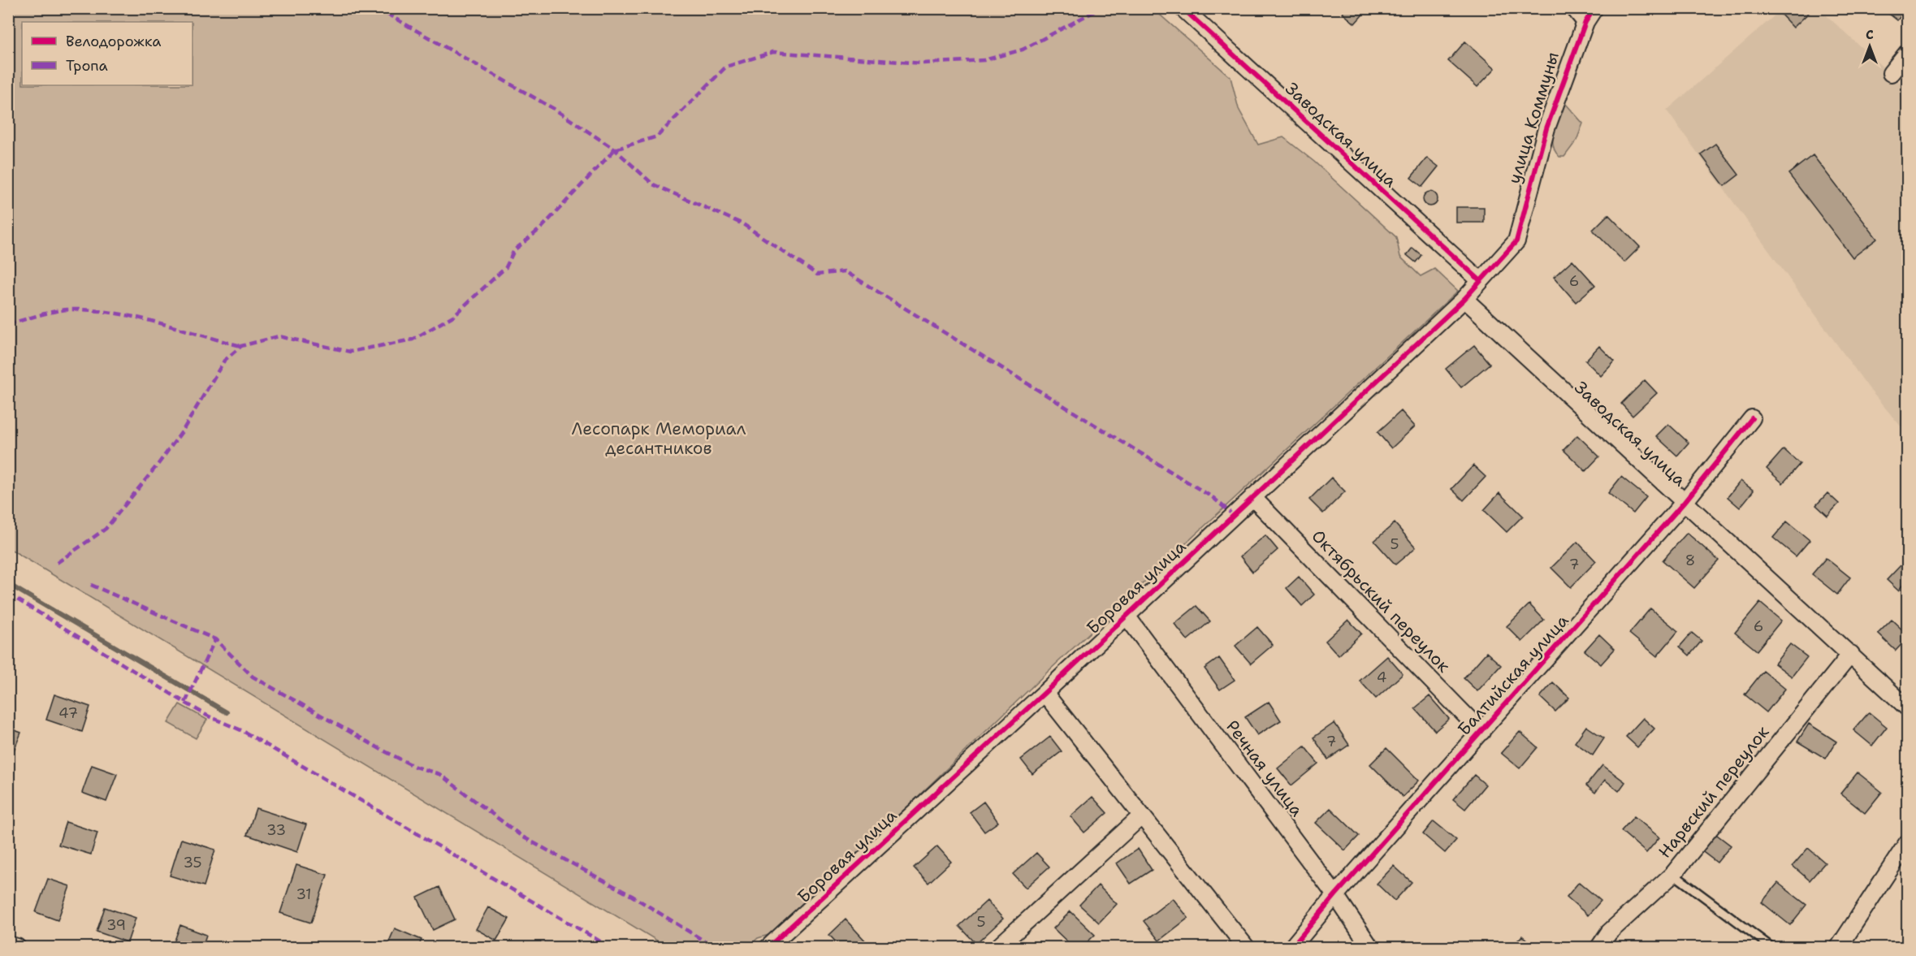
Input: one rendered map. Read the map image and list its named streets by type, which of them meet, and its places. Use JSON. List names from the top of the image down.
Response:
{
  "streets": {
    "street": [
      "улица Коммуны",
      "Заводская улица",
      "Боровая улица",
      "Октябрьский переулок",
      "Балтийская улица",
      "Речная улица",
      "Нарвский переулок"
    ]
  },
  "crossings": [
    ["улица Коммуны", "Боровая улица"],
    ["Заводская улица", "Боровая улица"],
    ["Заводская улица", "Балтийская улица"],
    ["Заводская улица", "Нарвский переулок"],
    ["Боровая улица", "Октябрьский переулок"],
    ["Боровая улица", "Речная улица"],
    ["Октябрьский переулок", "Балтийская улица"],
    ["Балтийская улица", "Речная улица"]
  ],
  "parks": ["Лесопарк Мемориал десантников"],
  "house_numbers": [
    "6",
    "5",
    "8",
    "7",
    "6",
    "4",
    "47",
    "7",
    "33",
    "35",
    "31",
    "5",
    "39"
  ],
  "legend": ["Велодорожка", "Тропа"],
  "north": "top"
}
